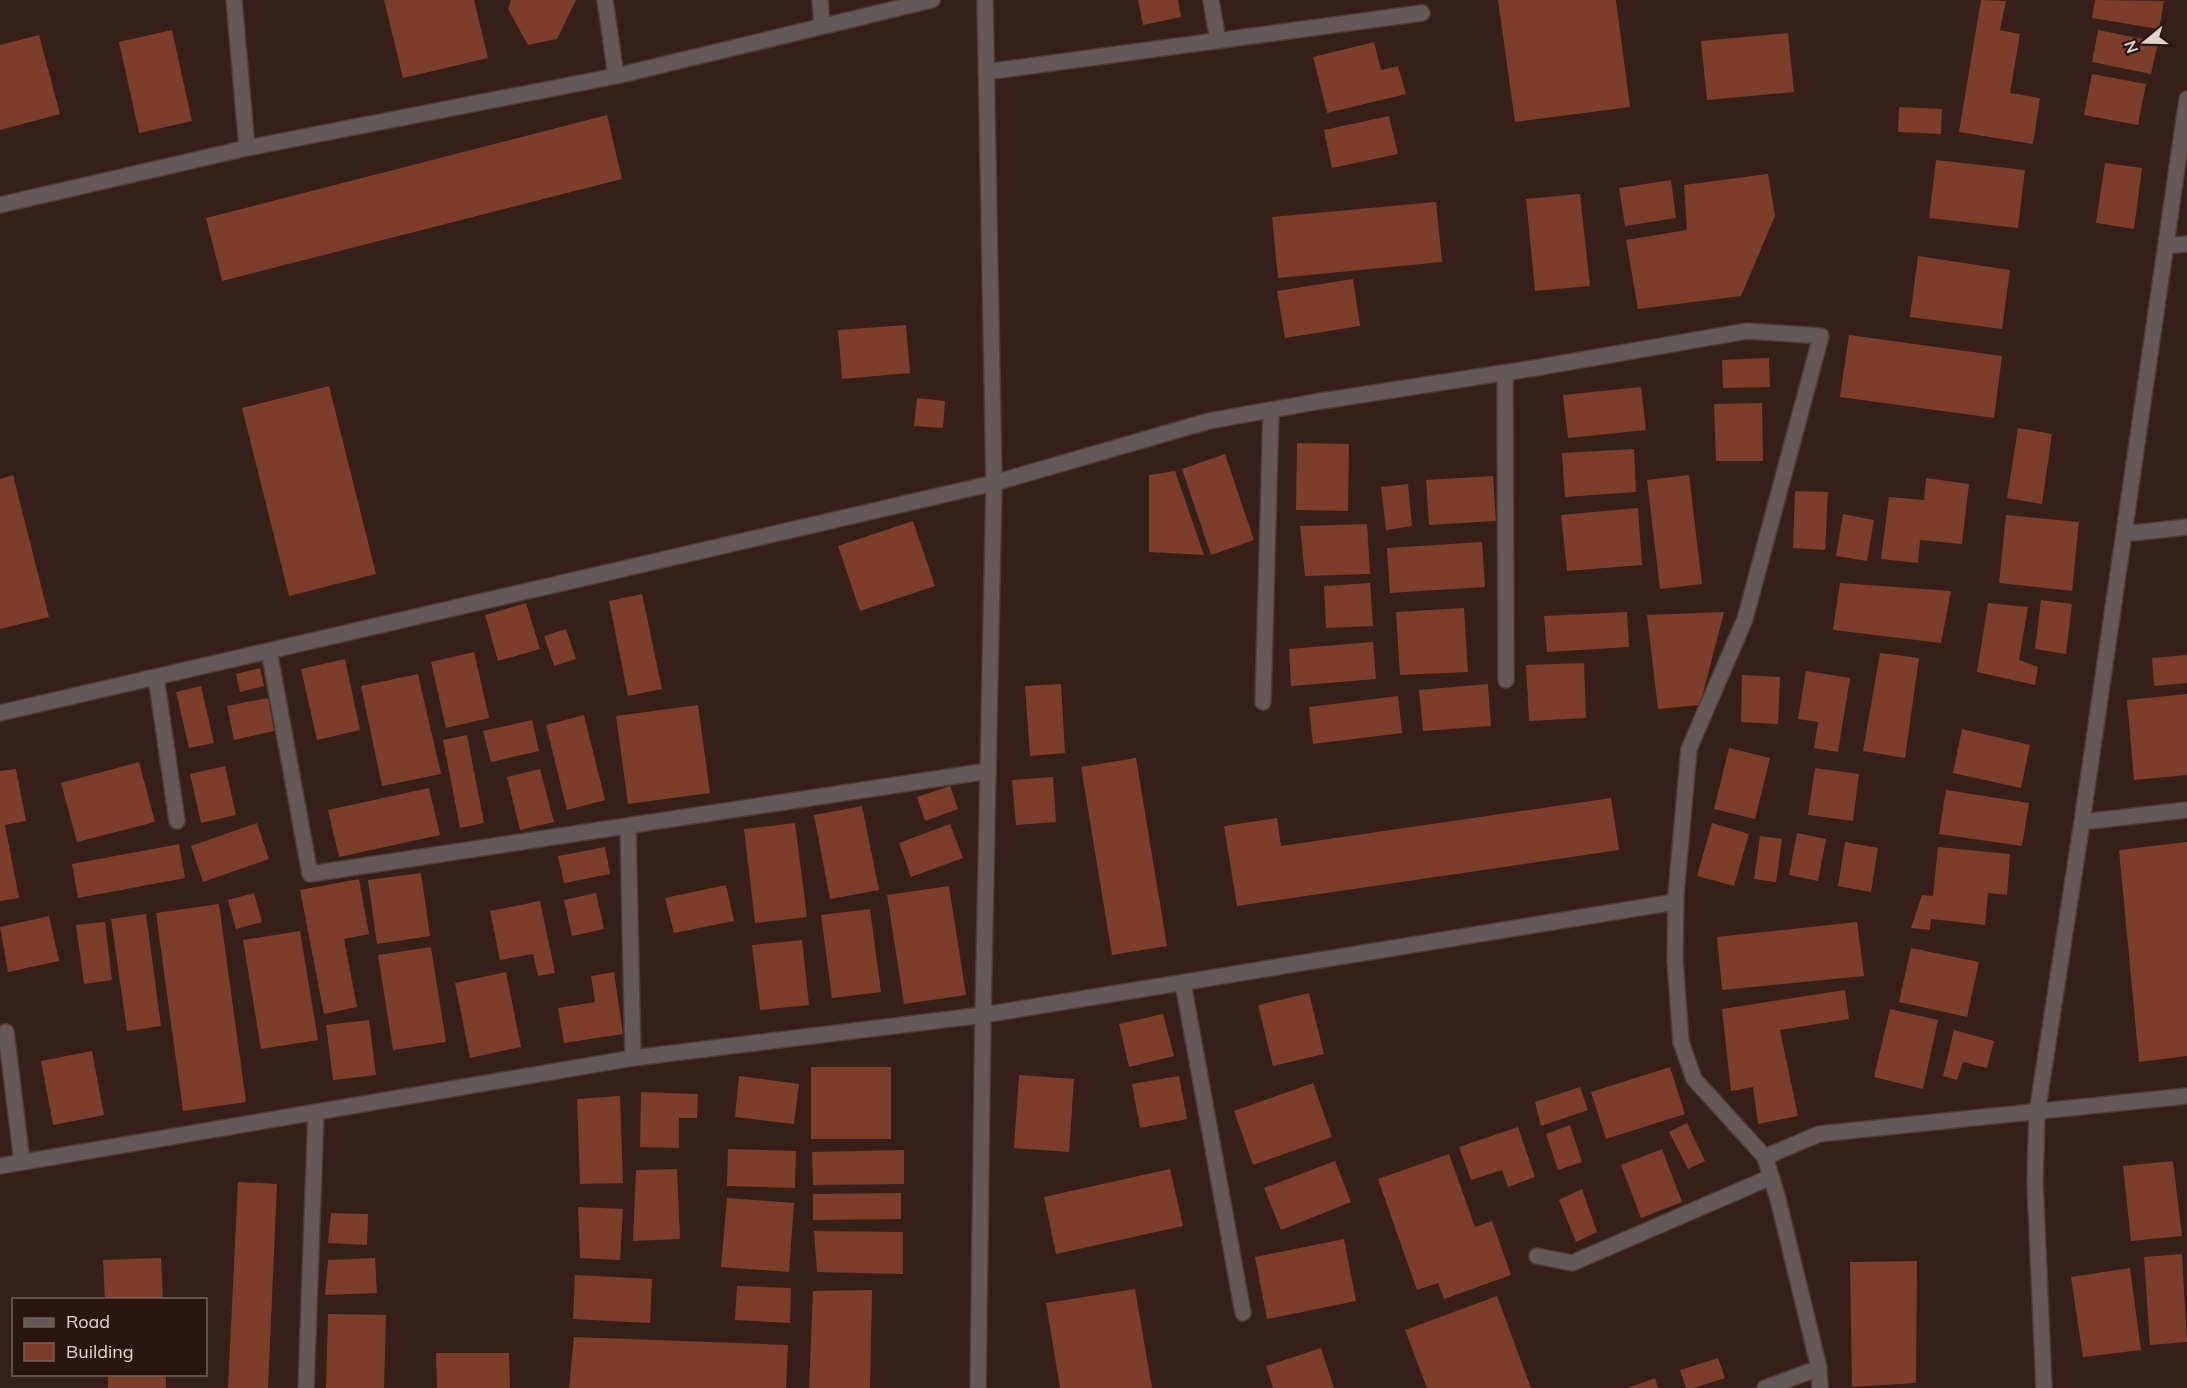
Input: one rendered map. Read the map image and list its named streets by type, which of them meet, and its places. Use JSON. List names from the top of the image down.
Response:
{
  "legend": ["Road", "Building"],
  "north": "left"
}
